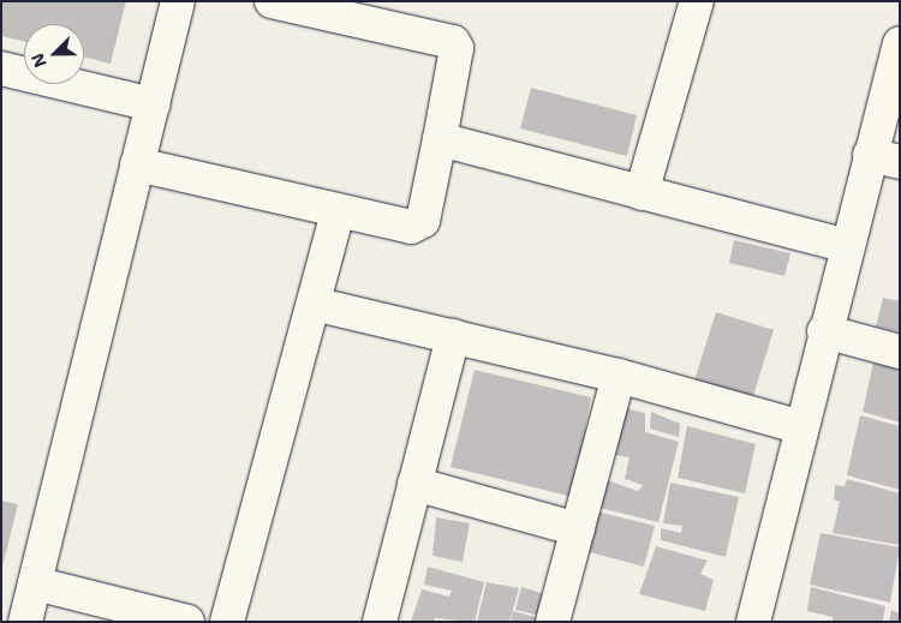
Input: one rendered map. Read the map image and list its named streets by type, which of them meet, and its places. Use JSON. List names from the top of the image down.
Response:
{
  "north": "bottom left"
}
